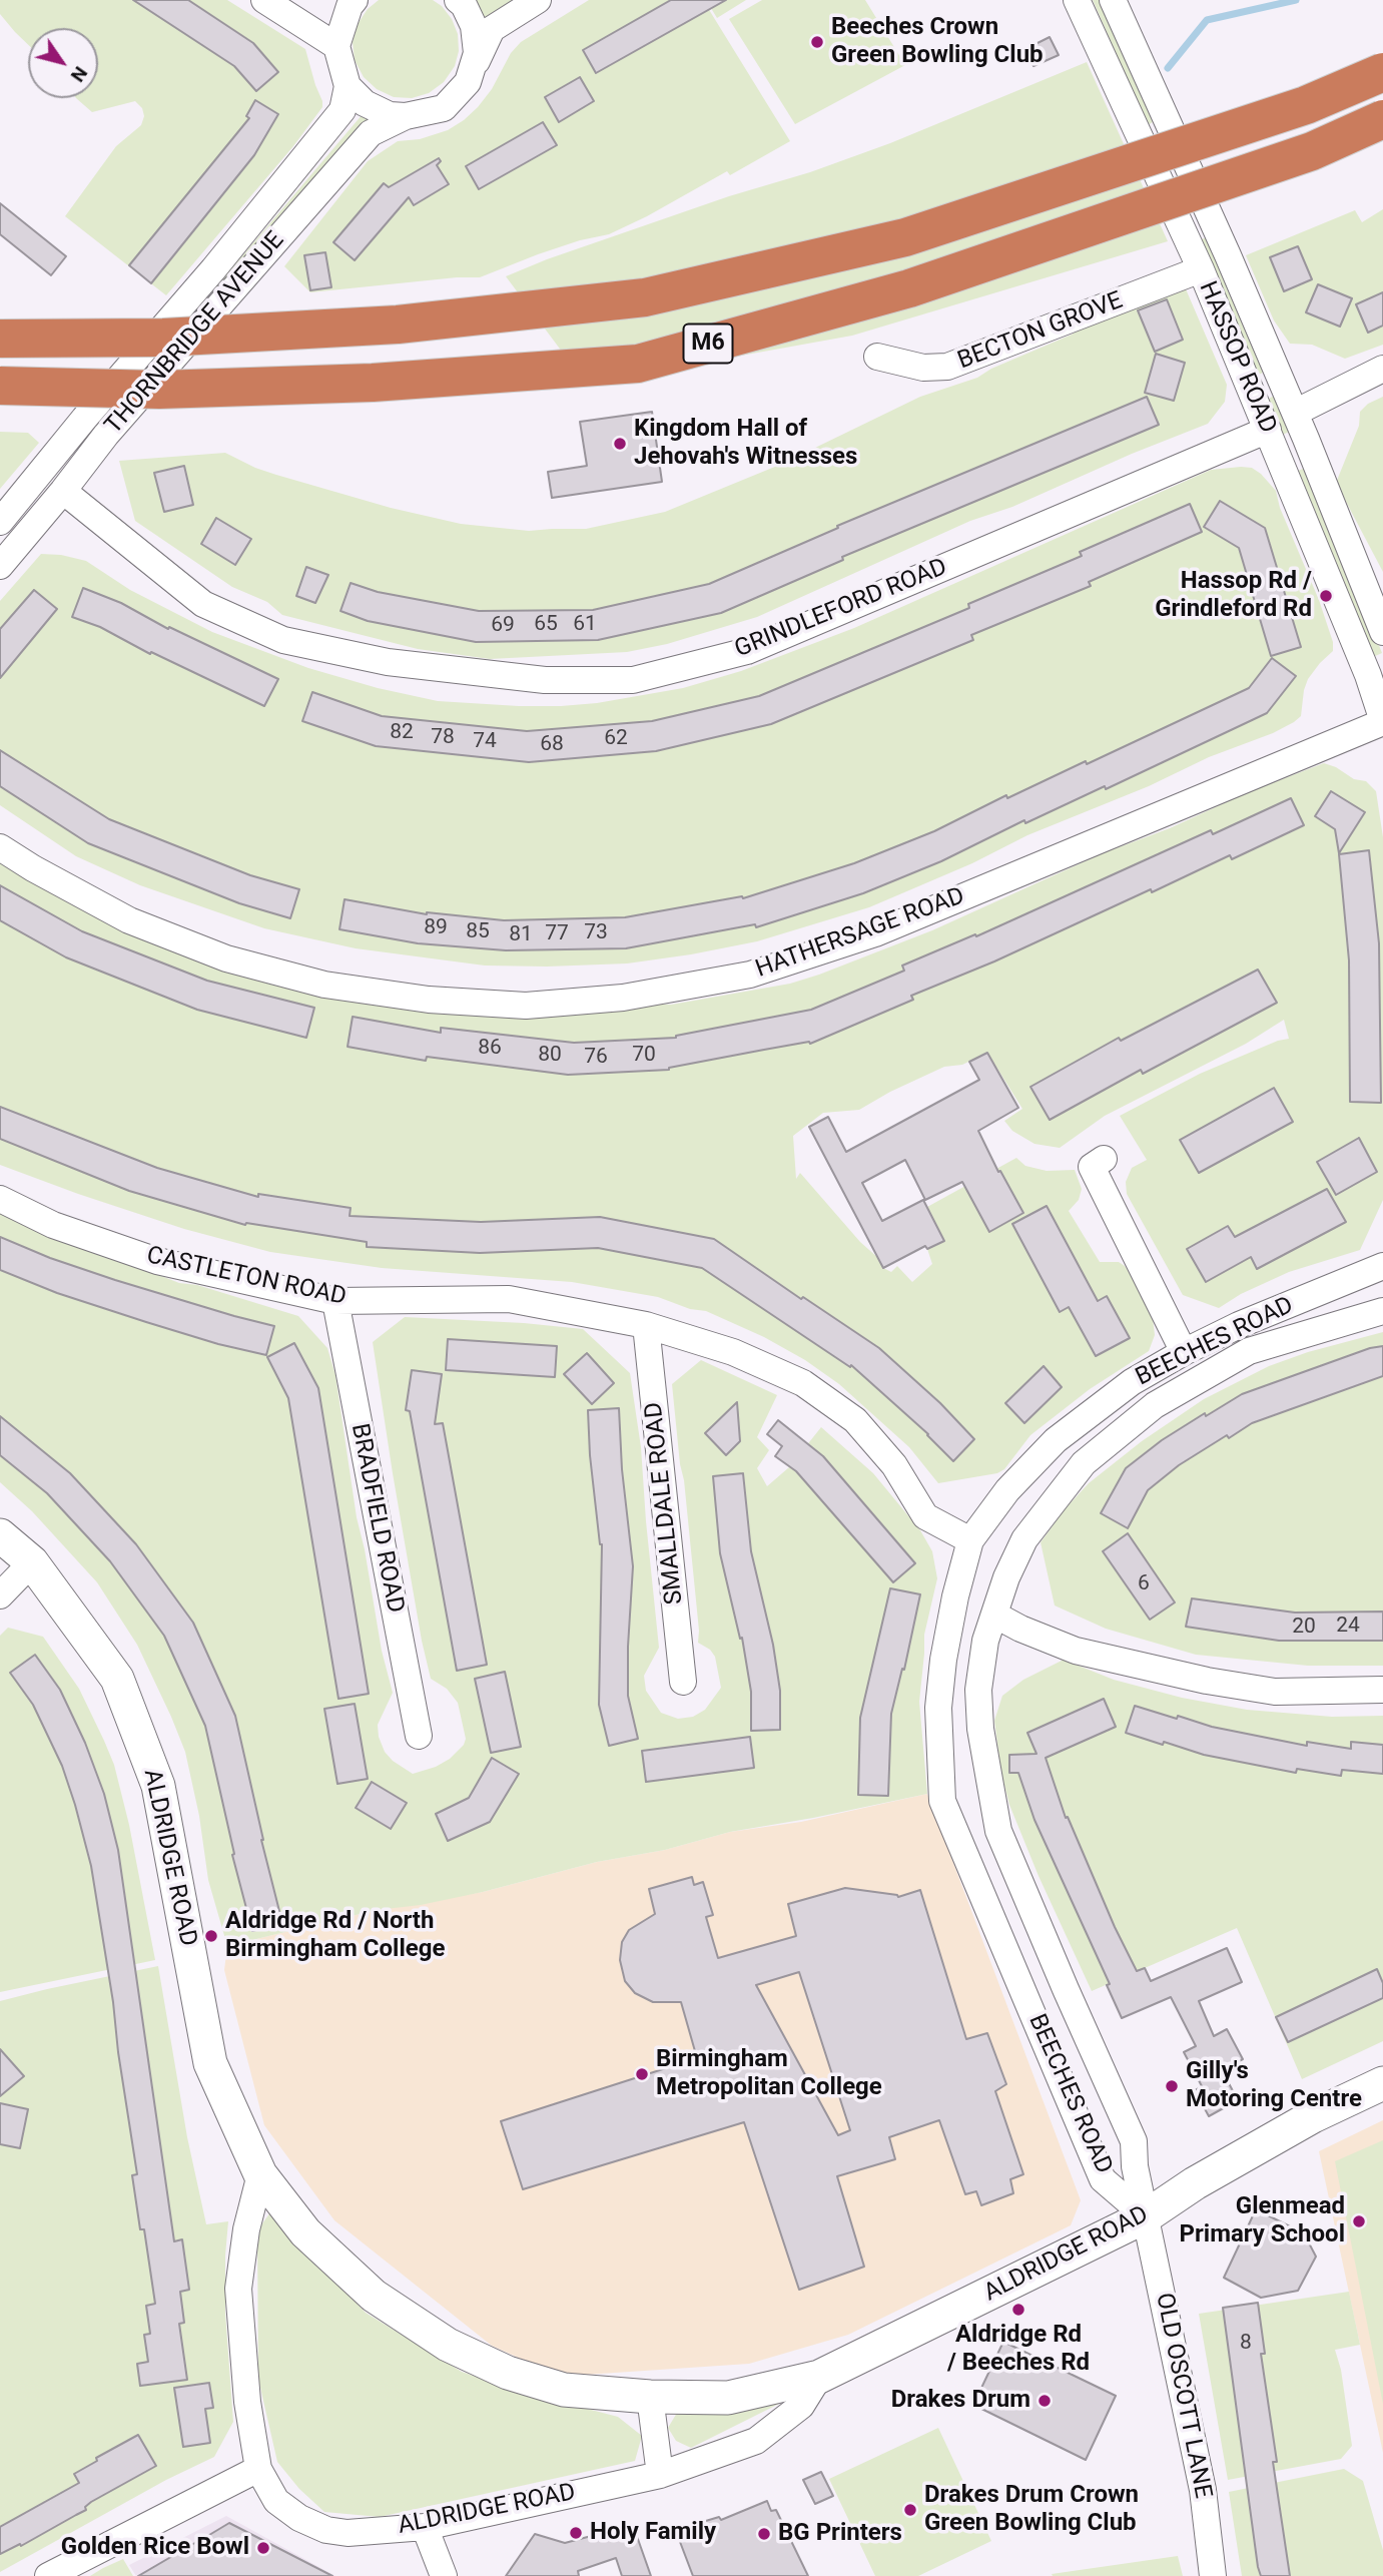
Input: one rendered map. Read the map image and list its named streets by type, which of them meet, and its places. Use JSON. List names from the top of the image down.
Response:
{
  "streets": {
    "highway": ["M6"],
    "street": [
      "BECTON GROVE",
      "THORNBRIDGE AVENUE",
      "HASSOP ROAD",
      "GRINDLEFORD ROAD",
      "HATHERSAGE ROAD",
      "CASTLETON ROAD",
      "BEECHES ROAD",
      "SMALLDALE ROAD",
      "BRADFIELD ROAD",
      "ALDRIDGE ROAD",
      "OLD OSCOTT LANE"
    ]
  },
  "crossings": [
    ["BECTON GROVE", "HASSOP ROAD"],
    ["THORNBRIDGE AVENUE", "GRINDLEFORD ROAD"],
    ["HASSOP ROAD", "GRINDLEFORD ROAD"],
    ["HASSOP ROAD", "HATHERSAGE ROAD"],
    ["CASTLETON ROAD", "BEECHES ROAD"],
    ["CASTLETON ROAD", "SMALLDALE ROAD"],
    ["CASTLETON ROAD", "BRADFIELD ROAD"],
    ["BEECHES ROAD", "ALDRIDGE ROAD"],
    ["BEECHES ROAD", "OLD OSCOTT LANE"],
    ["ALDRIDGE ROAD", "OLD OSCOTT LANE"]
  ],
  "places": [
    "Beeches Crown Green Bowling Club",
    "Kingdom Hall of Jehovah's Witnesses",
    "Hassop Rd / Grindleford Rd",
    "Aldridge Rd / North Birmingham College",
    "Birmingham Metropolitan College",
    "Gilly's Motoring Centre",
    "Glenmead Primary School",
    "Aldridge Rd / Beeches Rd",
    "Drakes Drum",
    "Drakes Drum Crown Green Bowling Club",
    "Holy Family",
    "BG Printers",
    "Golden Rice Bowl"
  ],
  "house_numbers": [
    "65",
    "61",
    "69",
    "82",
    "78",
    "62",
    "74",
    "68",
    "89",
    "85",
    "73",
    "77",
    "81",
    "86",
    "80",
    "70",
    "76",
    "6",
    "24",
    "20",
    "8"
  ],
  "north": "bottom right"
}
